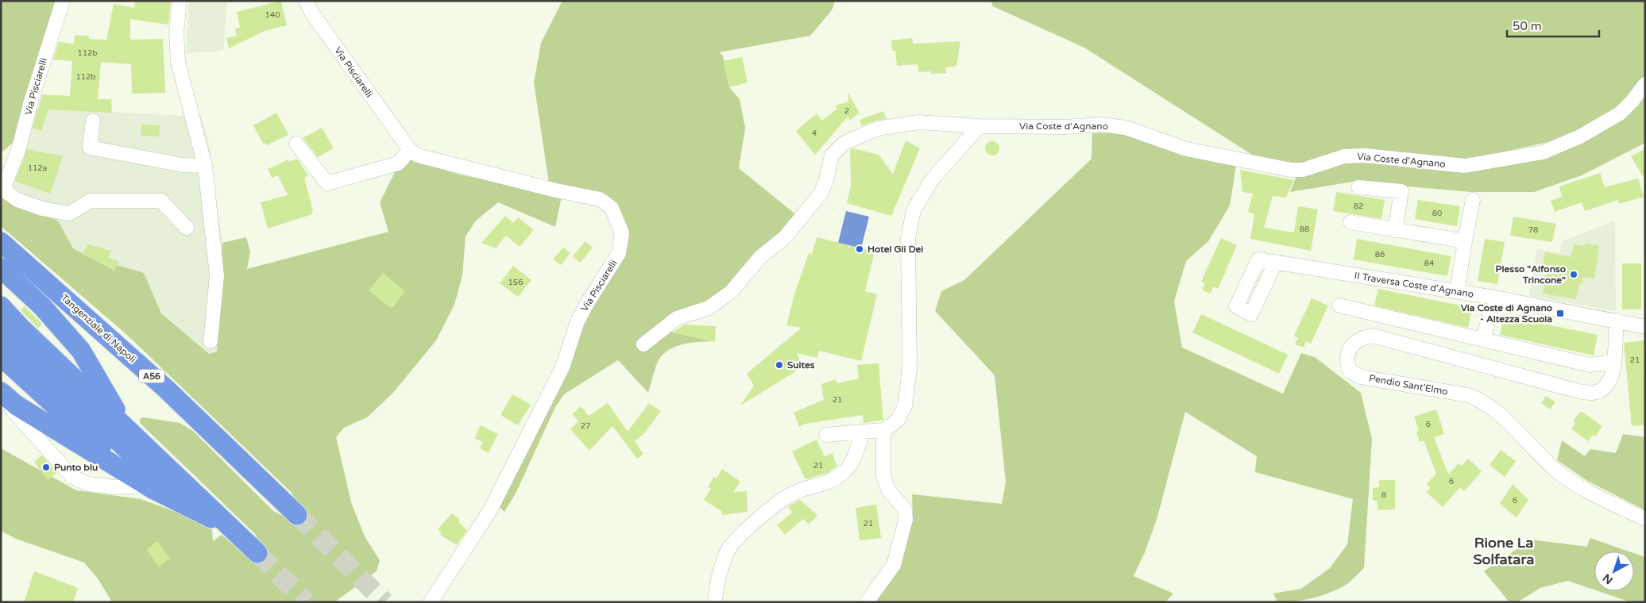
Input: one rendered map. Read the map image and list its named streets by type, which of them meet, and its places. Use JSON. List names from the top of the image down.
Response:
{
  "streets": {
    "highway": ["Tangenziale di Napoli", "A56"],
    "street": [
      "Via Pisciarelli",
      "Via Coste d'Agnano",
      "II Traversa Coste d'Agnano",
      "Pendio Sant'Elmo"
    ]
  },
  "crossings": [
    ["II Traversa Coste d'Agnano", "Pendio Sant'Elmo"]
  ],
  "districts": ["Rione La Solfatara"],
  "places": {
    "other": [
      "Hotel Gli Dei",
      "Plesso \"Alfonso Trincone\"",
      "Suites",
      "Punto blu"
    ],
    "transit": ["Via Coste di Agnano - Altezza Scuola"]
  },
  "house_numbers": [
    "140",
    "112b",
    "112b",
    "2",
    "4",
    "112a",
    "82",
    "80",
    "88",
    "78",
    "86",
    "84",
    "156",
    "21",
    "21",
    "6",
    "27",
    "21",
    "6",
    "8",
    "6",
    "21"
  ],
  "scale_bar": "50 m",
  "north": "bottom left"
}
